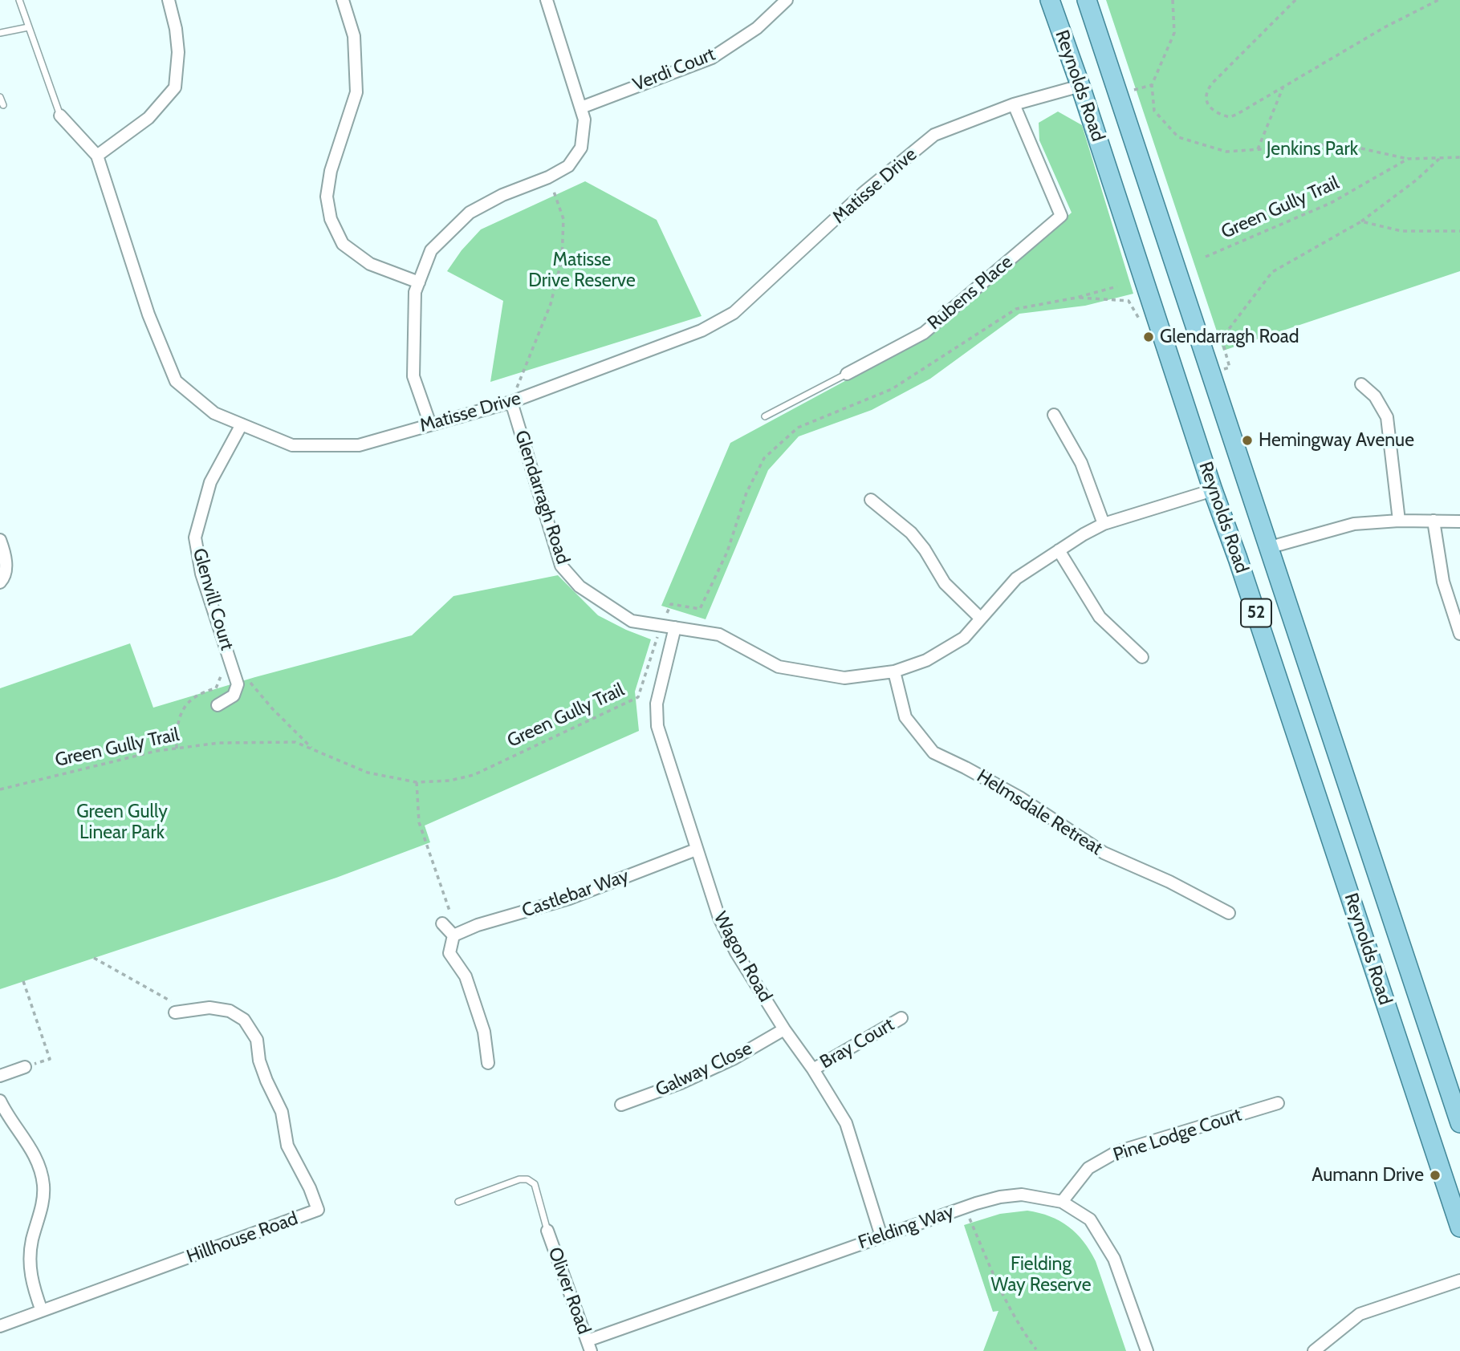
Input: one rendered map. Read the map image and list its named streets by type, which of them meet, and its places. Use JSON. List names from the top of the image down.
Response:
{
  "streets": {
    "main road": ["Reynolds Road", "52"],
    "street": [
      "Verdi Court",
      "Matisse Drive",
      "Rubens Place",
      "Glendarragh Road",
      "Glenvill Court",
      "Helmsdale Retreat",
      "Castlebar Way",
      "Wagon Road",
      "Bray Court",
      "Galway Close",
      "Pine Lodge Court",
      "Fielding Way",
      "Hillhouse Road",
      "Oliver Road"
    ],
    "path": ["Green Gully Trail"]
  },
  "crossings": [
    ["Reynolds Road", "Matisse Drive"],
    ["Reynolds Road", "Glendarragh Road"],
    ["Matisse Drive", "Rubens Place"],
    ["Matisse Drive", "Glendarragh Road"],
    ["Matisse Drive", "Glenvill Court"],
    ["Green Gully Trail", "Glendarragh Road"],
    ["Glendarragh Road", "Helmsdale Retreat"],
    ["Glendarragh Road", "Wagon Road"],
    ["Castlebar Way", "Wagon Road"],
    ["Wagon Road", "Bray Court"],
    ["Wagon Road", "Galway Close"],
    ["Wagon Road", "Fielding Way"],
    ["Pine Lodge Court", "Fielding Way"],
    ["Fielding Way", "Oliver Road"]
  ],
  "parks": [
    "Jenkins Park",
    "Matisse Drive Reserve",
    "Green Gully Linear Park",
    "Fielding Way Reserve"
  ],
  "places": ["Glendarragh Road", "Hemingway Avenue", "Aumann Drive"]
}
